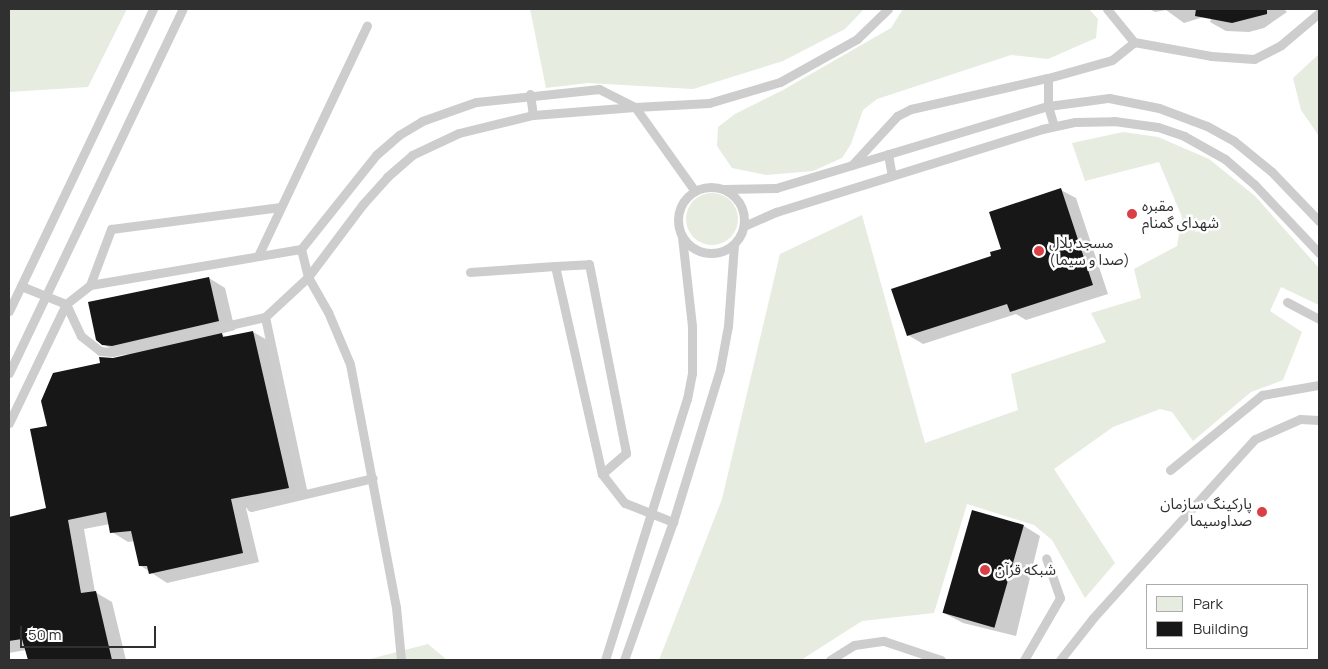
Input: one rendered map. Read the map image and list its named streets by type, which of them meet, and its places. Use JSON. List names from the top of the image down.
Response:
{
  "places": [
    "مقبره شهدای گمنام",
    "مسجد بلال (صدا و سیما)",
    "پارکینگ سازمان صداوسیما",
    "شبکه قرآن"
  ],
  "legend": ["Park", "Building"],
  "scale_bar": "50 m"
}
